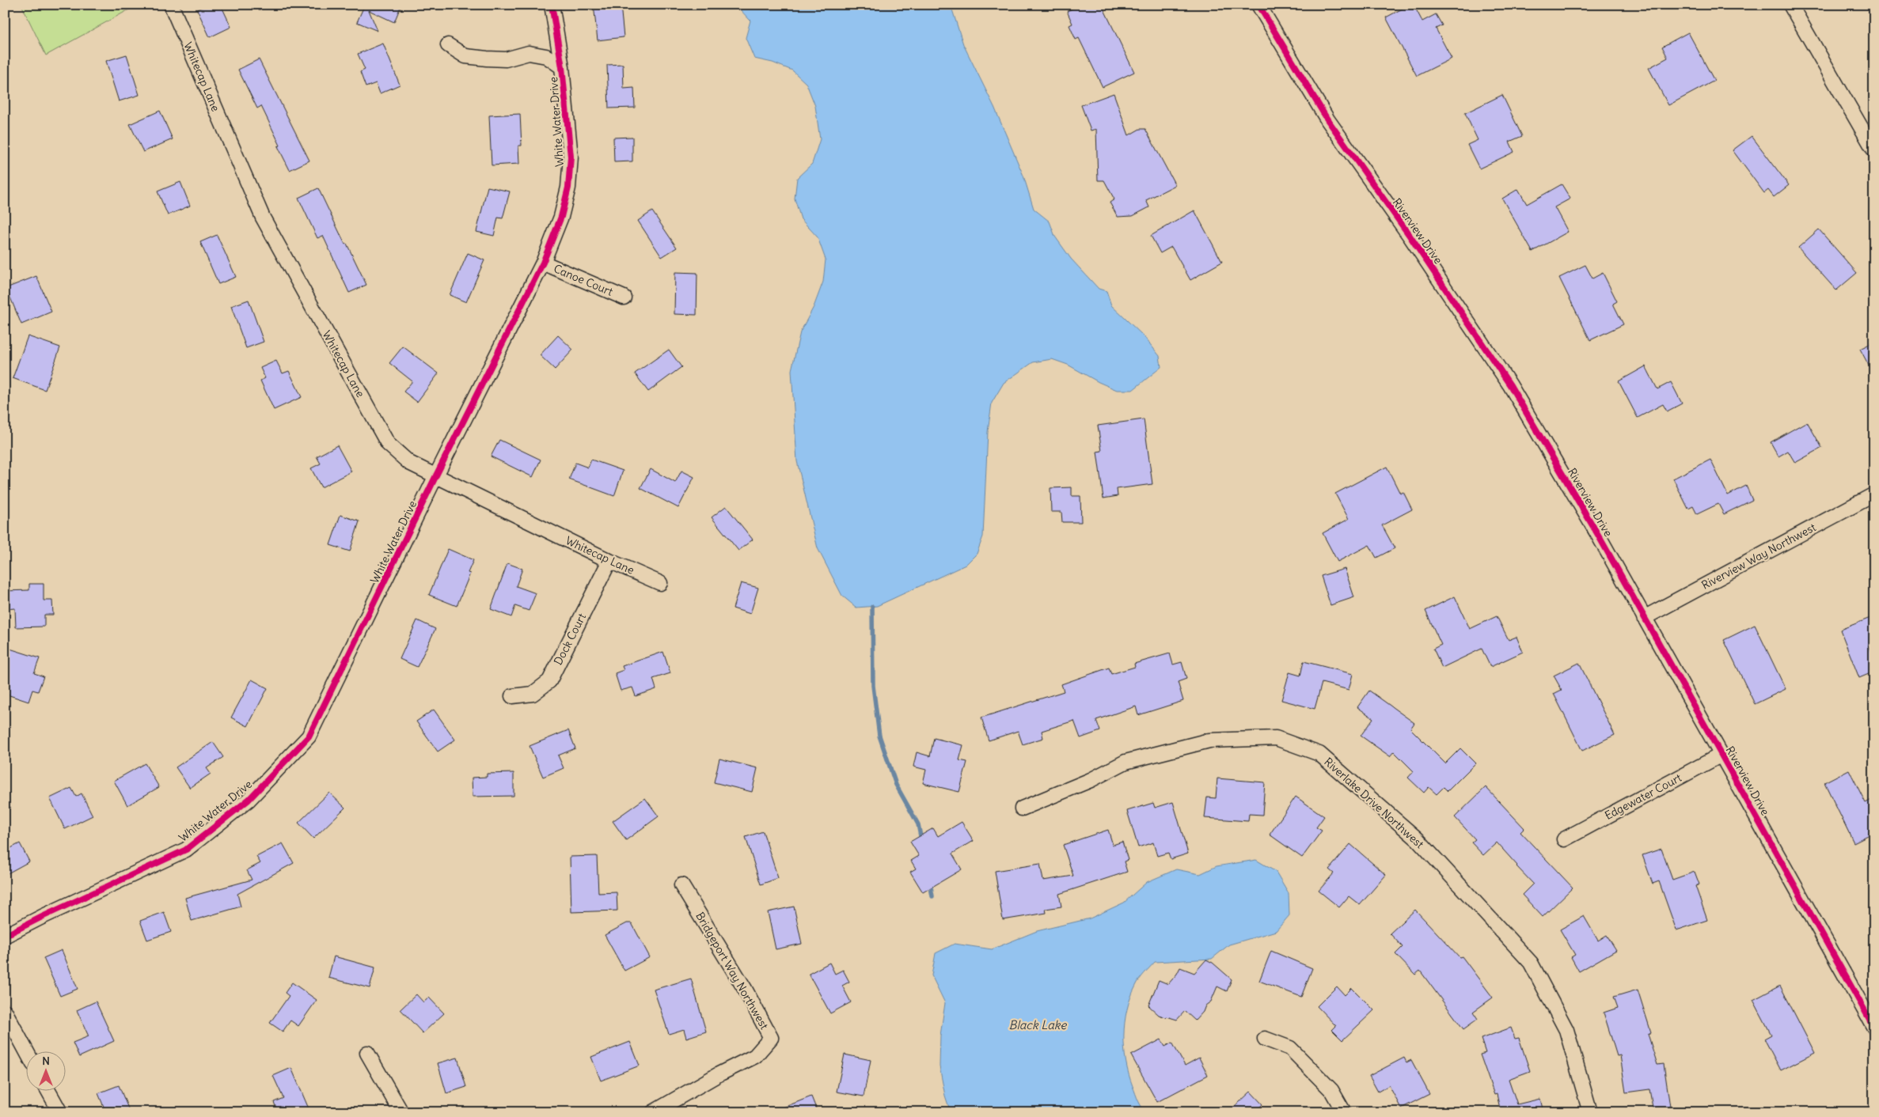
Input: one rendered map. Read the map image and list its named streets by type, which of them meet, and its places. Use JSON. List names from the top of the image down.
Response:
{
  "streets": {
    "street": [
      "Whitecap Lane",
      "White Water Drive",
      "Riverview Drive",
      "Canoe Court",
      "Riverview Way Northwest",
      "Dock Court",
      "Edgewater Court",
      "Riverlake Drive Northwest",
      "Bridgeport Way Northwest"
    ]
  },
  "crossings": [
    ["Whitecap Lane", "White Water Drive"],
    ["Whitecap Lane", "Dock Court"],
    ["White Water Drive", "Canoe Court"],
    ["Riverview Drive", "Riverview Way Northwest"],
    ["Riverview Drive", "Edgewater Court"]
  ],
  "water": ["Black Lake"],
  "north": "top"
}
